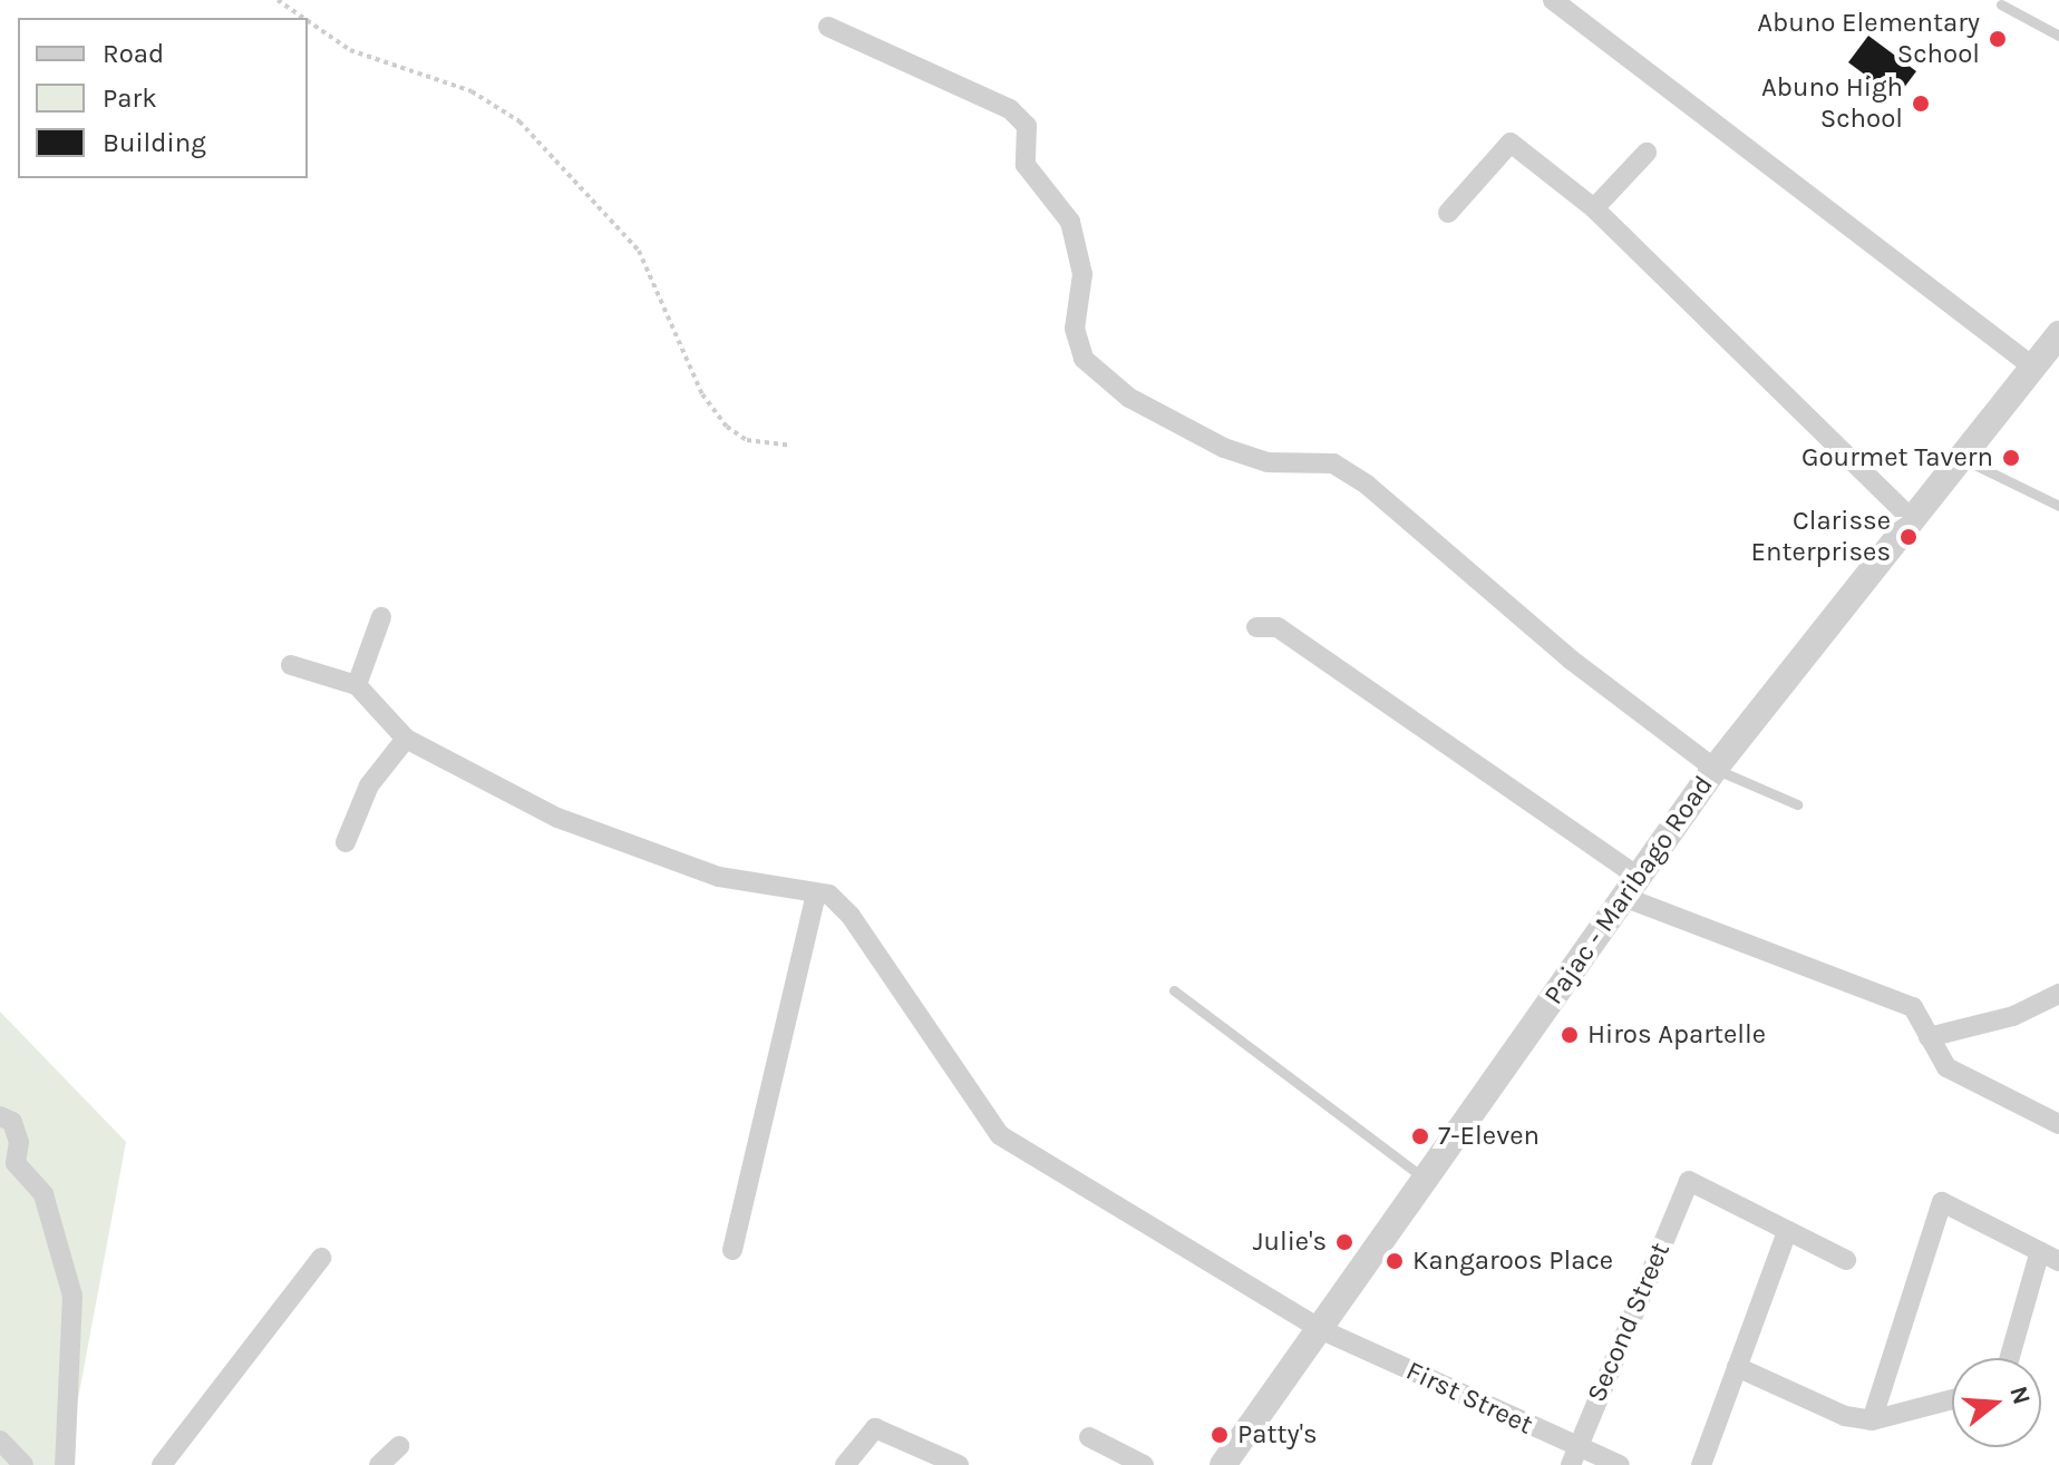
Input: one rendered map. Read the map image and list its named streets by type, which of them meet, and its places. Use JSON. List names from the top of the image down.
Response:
{
  "streets": {
    "street": ["Pajac - Maribago Road", "Second Street", "First Street"]
  },
  "crossings": [
    ["Pajac - Maribago Road", "First Street"],
    ["Second Street", "First Street"]
  ],
  "places": [
    "Abuno Elementary School",
    "Abuno High School",
    "Gourmet Tavern",
    "Clarisse Enterprises",
    "Hiros Apartelle",
    "7-Eleven",
    "Julie's",
    "Kangaroos Place",
    "Patty's"
  ],
  "legend": ["Road", "Park", "Building"],
  "north": "right"
}
